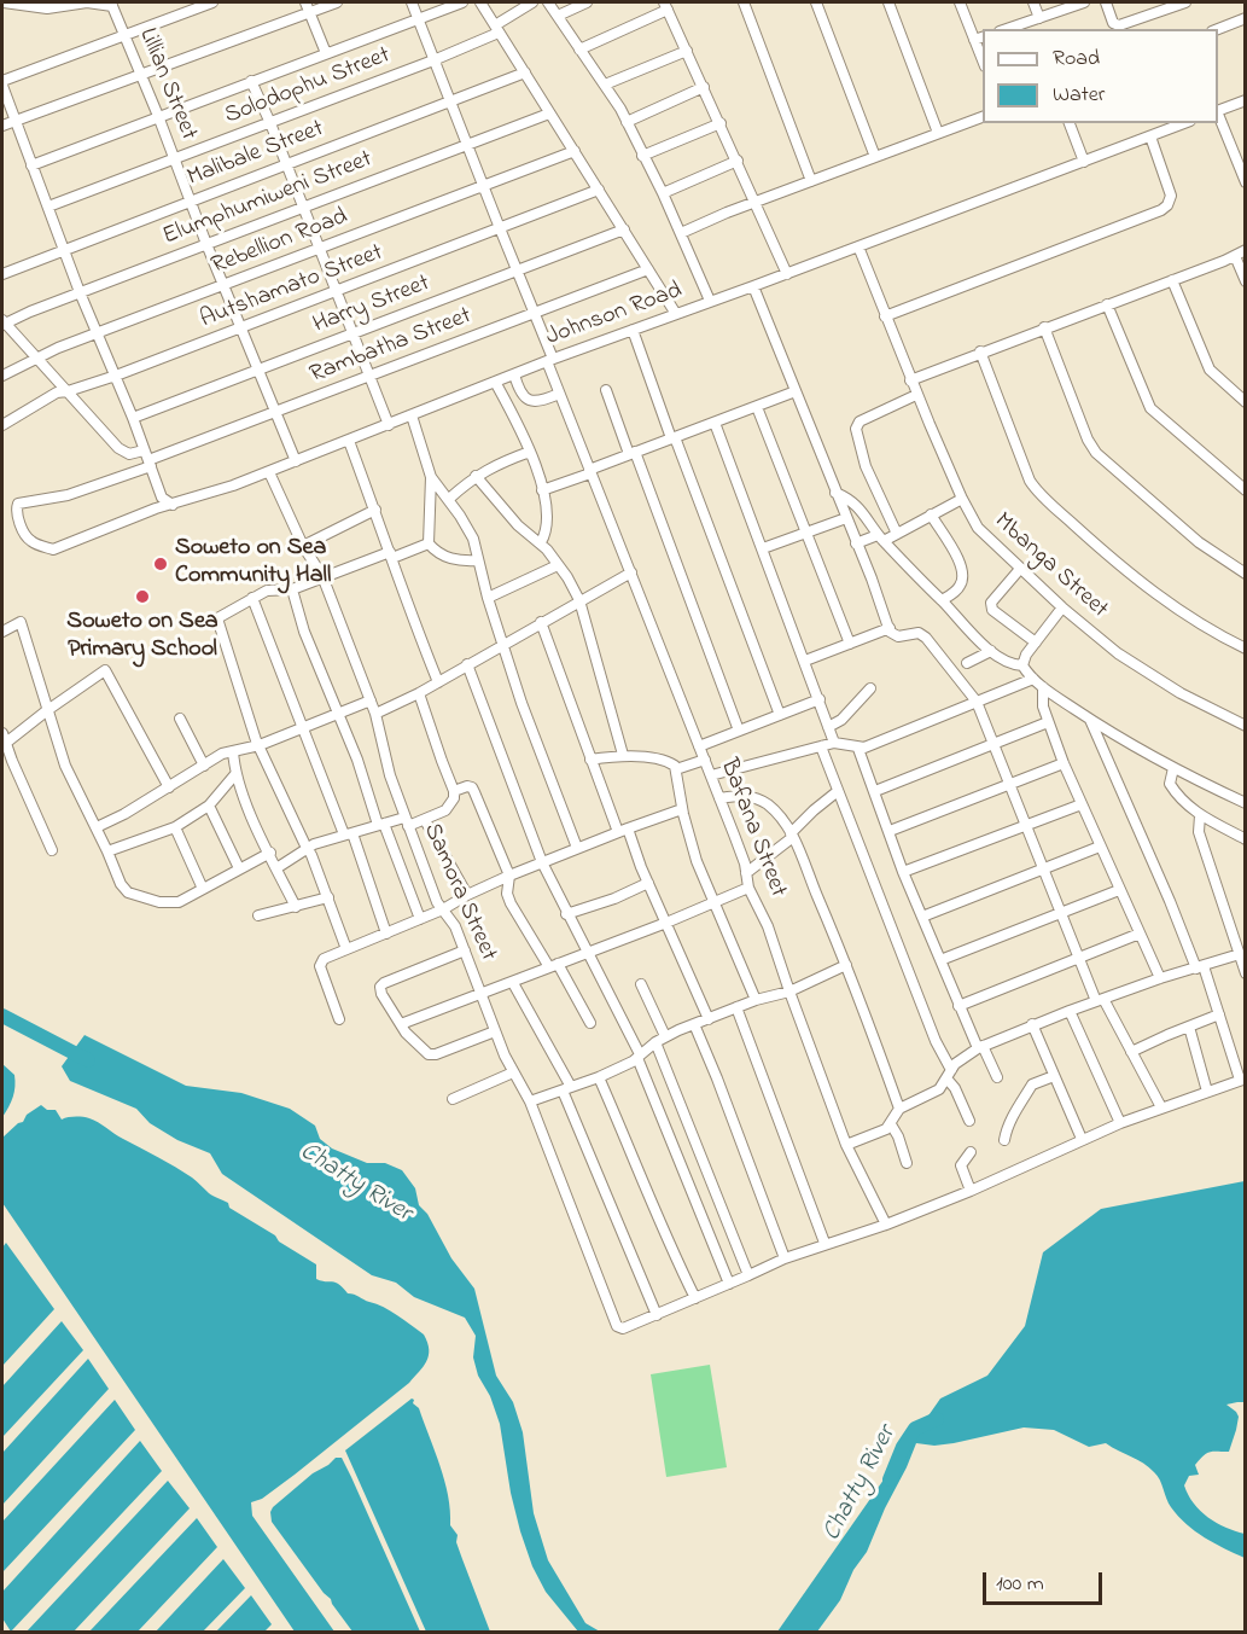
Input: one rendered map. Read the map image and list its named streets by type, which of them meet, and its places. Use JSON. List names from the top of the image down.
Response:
{
  "streets": {
    "street": [
      "Lillian Street",
      "Solodophu Street",
      "Malibale Street",
      "Elumphumiweni Street",
      "Rebellion Road",
      "Autshamato Street",
      "Harry Street",
      "Johnson Road",
      "Rambatha Street",
      "Mbanga Street",
      "Bafana Street",
      "Samora Street"
    ]
  },
  "crossings": [
    ["Lillian Street", "Solodophu Street"],
    ["Lillian Street", "Malibale Street"],
    ["Lillian Street", "Elumphumiweni Street"],
    ["Lillian Street", "Rebellion Road"],
    ["Lillian Street", "Autshamato Street"],
    ["Lillian Street", "Harry Street"],
    ["Lillian Street", "Johnson Road"],
    ["Lillian Street", "Rambatha Street"],
    ["Solodophu Street", "Bafana Street"],
    ["Malibale Street", "Bafana Street"],
    ["Elumphumiweni Street", "Bafana Street"],
    ["Rebellion Road", "Bafana Street"],
    ["Autshamato Street", "Bafana Street"],
    ["Harry Street", "Bafana Street"],
    ["Johnson Road", "Rambatha Street"],
    ["Johnson Road", "Mbanga Street"],
    ["Johnson Road", "Bafana Street"],
    ["Johnson Road", "Samora Street"],
    ["Rambatha Street", "Bafana Street"]
  ],
  "water": ["Chatty River"],
  "places": ["Soweto on Sea Community Hall", "Soweto on Sea Primary School"],
  "legend": ["Road", "Water"],
  "scale_bar": "100 m"
}
